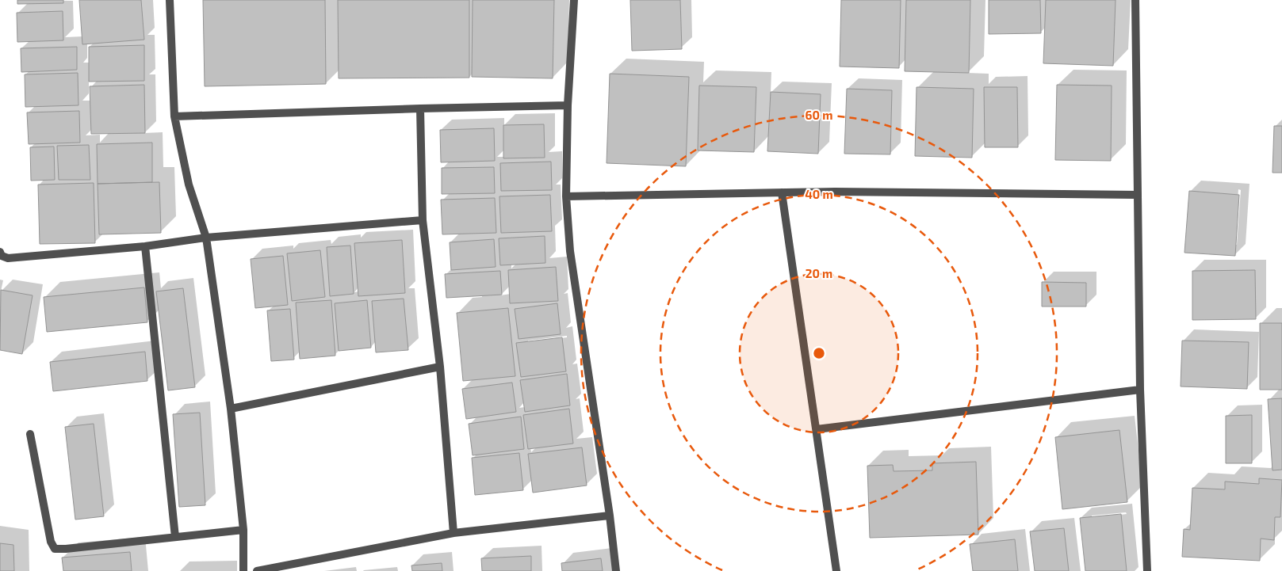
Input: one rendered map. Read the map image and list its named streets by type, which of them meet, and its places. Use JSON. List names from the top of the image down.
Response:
{
  "rings": ["60 m", "40 m", "20 m"]
}
